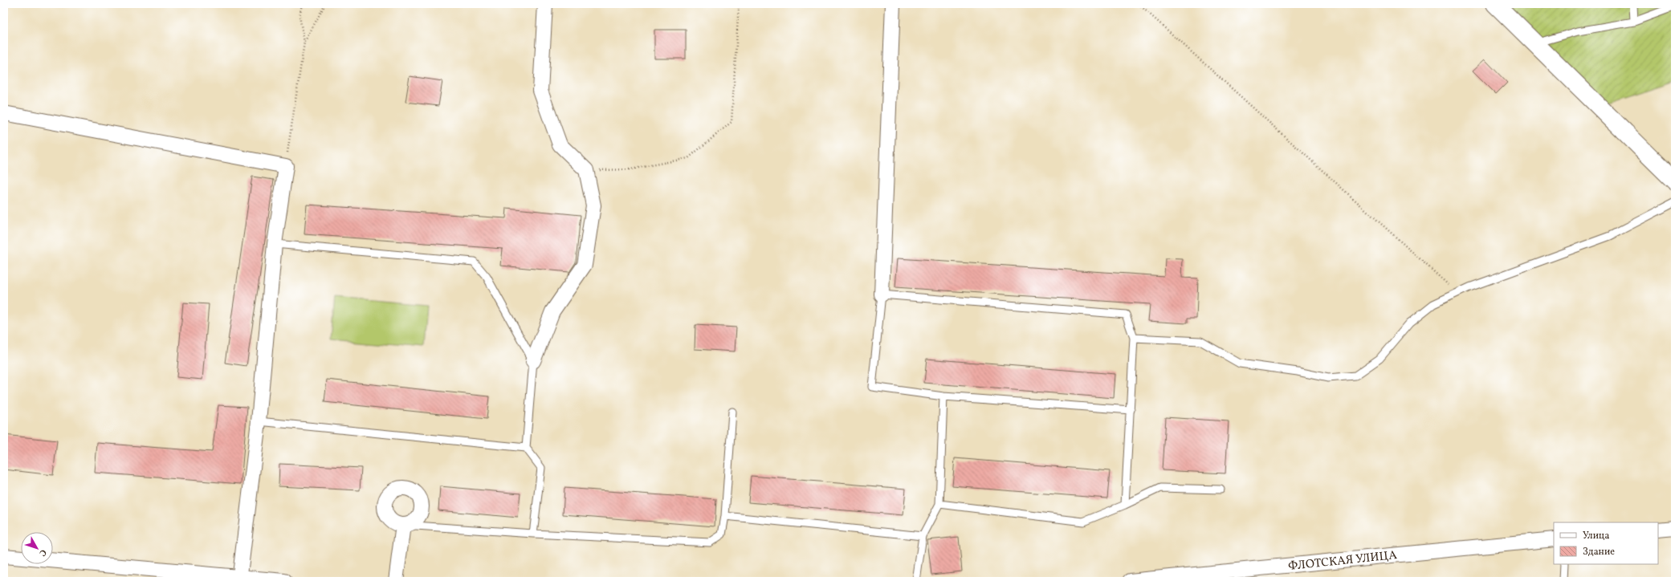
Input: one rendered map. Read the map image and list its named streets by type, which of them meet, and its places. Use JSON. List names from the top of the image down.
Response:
{
  "streets": {
    "street": ["ФЛОТСКАЯ УЛИЦА"]
  },
  "legend": ["Улица", "Здание"],
  "north": "bottom right"
}
